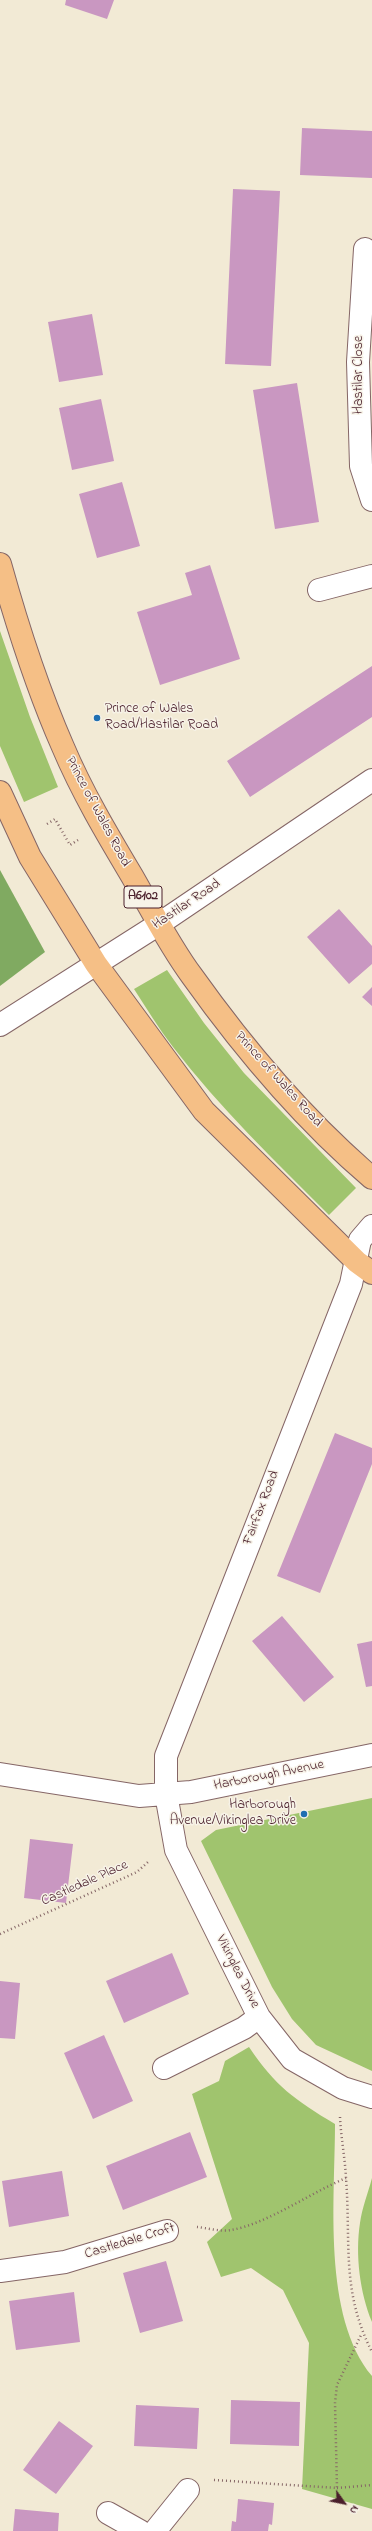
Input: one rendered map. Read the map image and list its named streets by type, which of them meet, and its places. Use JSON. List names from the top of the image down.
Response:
{
  "streets": {
    "highway": ["Prince of Wales Road", "A6102"],
    "street": [
      "Hastilar Close",
      "Hastilar Road",
      "Fairfax Road",
      "Harborough Avenue",
      "Vikinglea Drive",
      "Castledale Croft"
    ],
    "path": ["Castledale Place"]
  },
  "crossings": [
    ["Prince of Wales Road", "Hastilar Road"],
    ["Fairfax Road", "Harborough Avenue"],
    ["Fairfax Road", "Vikinglea Drive"],
    ["Harborough Avenue", "Vikinglea Drive"],
    ["Castledale Place", "Vikinglea Drive"]
  ],
  "places": ["Prince of Wales Road/Hastilar Road", "Harborough Avenue/Vikinglea Drive"],
  "north": "bottom right"
}
